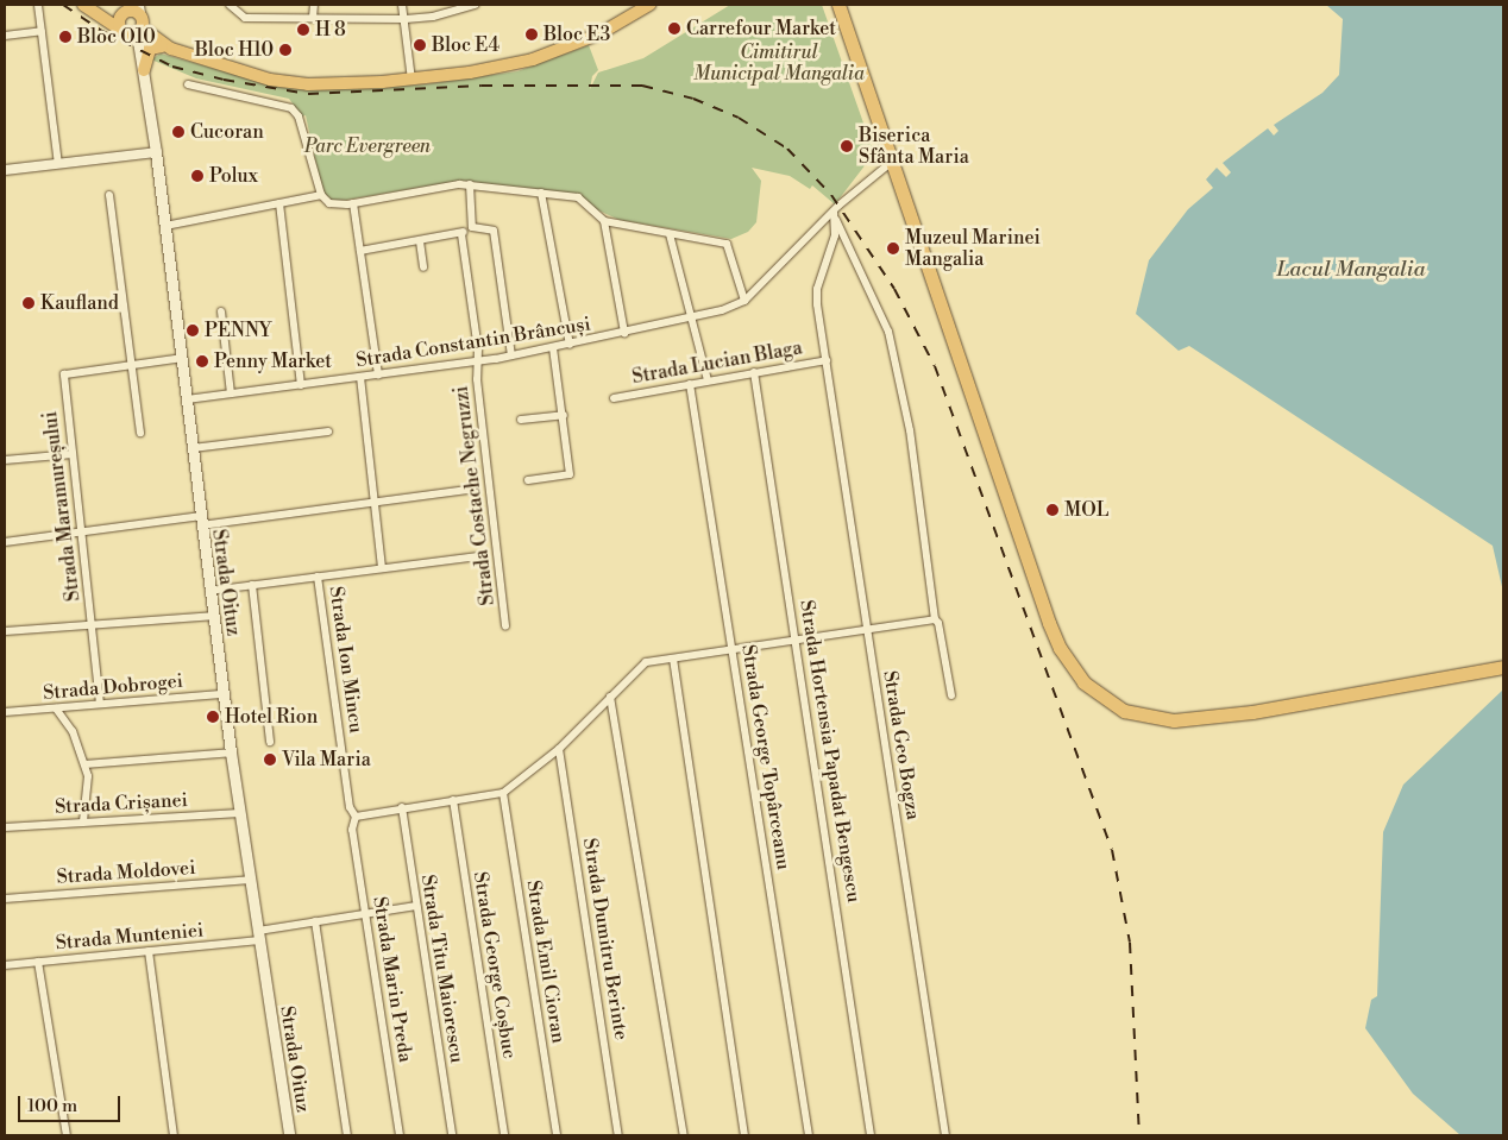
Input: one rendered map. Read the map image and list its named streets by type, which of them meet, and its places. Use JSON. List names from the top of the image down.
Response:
{
  "streets": {
    "main road": ["Strada Oituz"],
    "street": [
      "Strada Constantin Brâncuși",
      "Strada Lucian Blaga",
      "Strada Costache Negruzzi",
      "Strada Maramureșului",
      "Strada Ion Mincu",
      "Strada Dobrogei",
      "Strada Geo Bogza",
      "Strada Hortensia Papadat Bengescu",
      "Strada George Topârceanu",
      "Strada Crișanei",
      "Strada Moldovei",
      "Strada Munteniei",
      "Strada Dumitru Berinte",
      "Strada Emil Cioran",
      "Strada George Coșbuc",
      "Strada Titu Maiorescu",
      "Strada Marin Preda"
    ]
  },
  "crossings": [
    ["Strada Constantin Brâncuși", "Strada Costache Negruzzi"],
    ["Strada Constantin Brâncuși", "Strada Oituz"],
    ["Strada Lucian Blaga", "Strada Geo Bogza"],
    ["Strada Lucian Blaga", "Strada Hortensia Papadat Bengescu"],
    ["Strada Lucian Blaga", "Strada George Topârceanu"],
    ["Strada Maramureșului", "Strada Oituz"],
    ["Strada Maramureșului", "Strada Dobrogei"],
    ["Strada Oituz", "Strada Dobrogei"],
    ["Strada Oituz", "Strada Crișanei"],
    ["Strada Oituz", "Strada Moldovei"],
    ["Strada Oituz", "Strada Munteniei"],
    ["Strada Ion Mincu", "Strada Marin Preda"],
    ["Strada Munteniei", "Strada Titu Maiorescu"],
    ["Strada Munteniei", "Strada Marin Preda"]
  ],
  "water": ["Lacul Mangalia"],
  "parks": ["Cimitirul Municipal Mangalia", "Parc Evergreen"],
  "places": [
    "Carrefour Market",
    "H 8",
    "Bloc E3",
    "Bloc O10",
    "Bloc E4",
    "Bloc H10",
    "Cucoran",
    "Biserica Sfânta Maria",
    "Polux",
    "Muzeul Marinei Mangalia",
    "Kaufland",
    "PENNY",
    "Penny Market",
    "MOL",
    "Hotel Rion",
    "Vila Maria"
  ],
  "scale_bar": "100 m"
}
